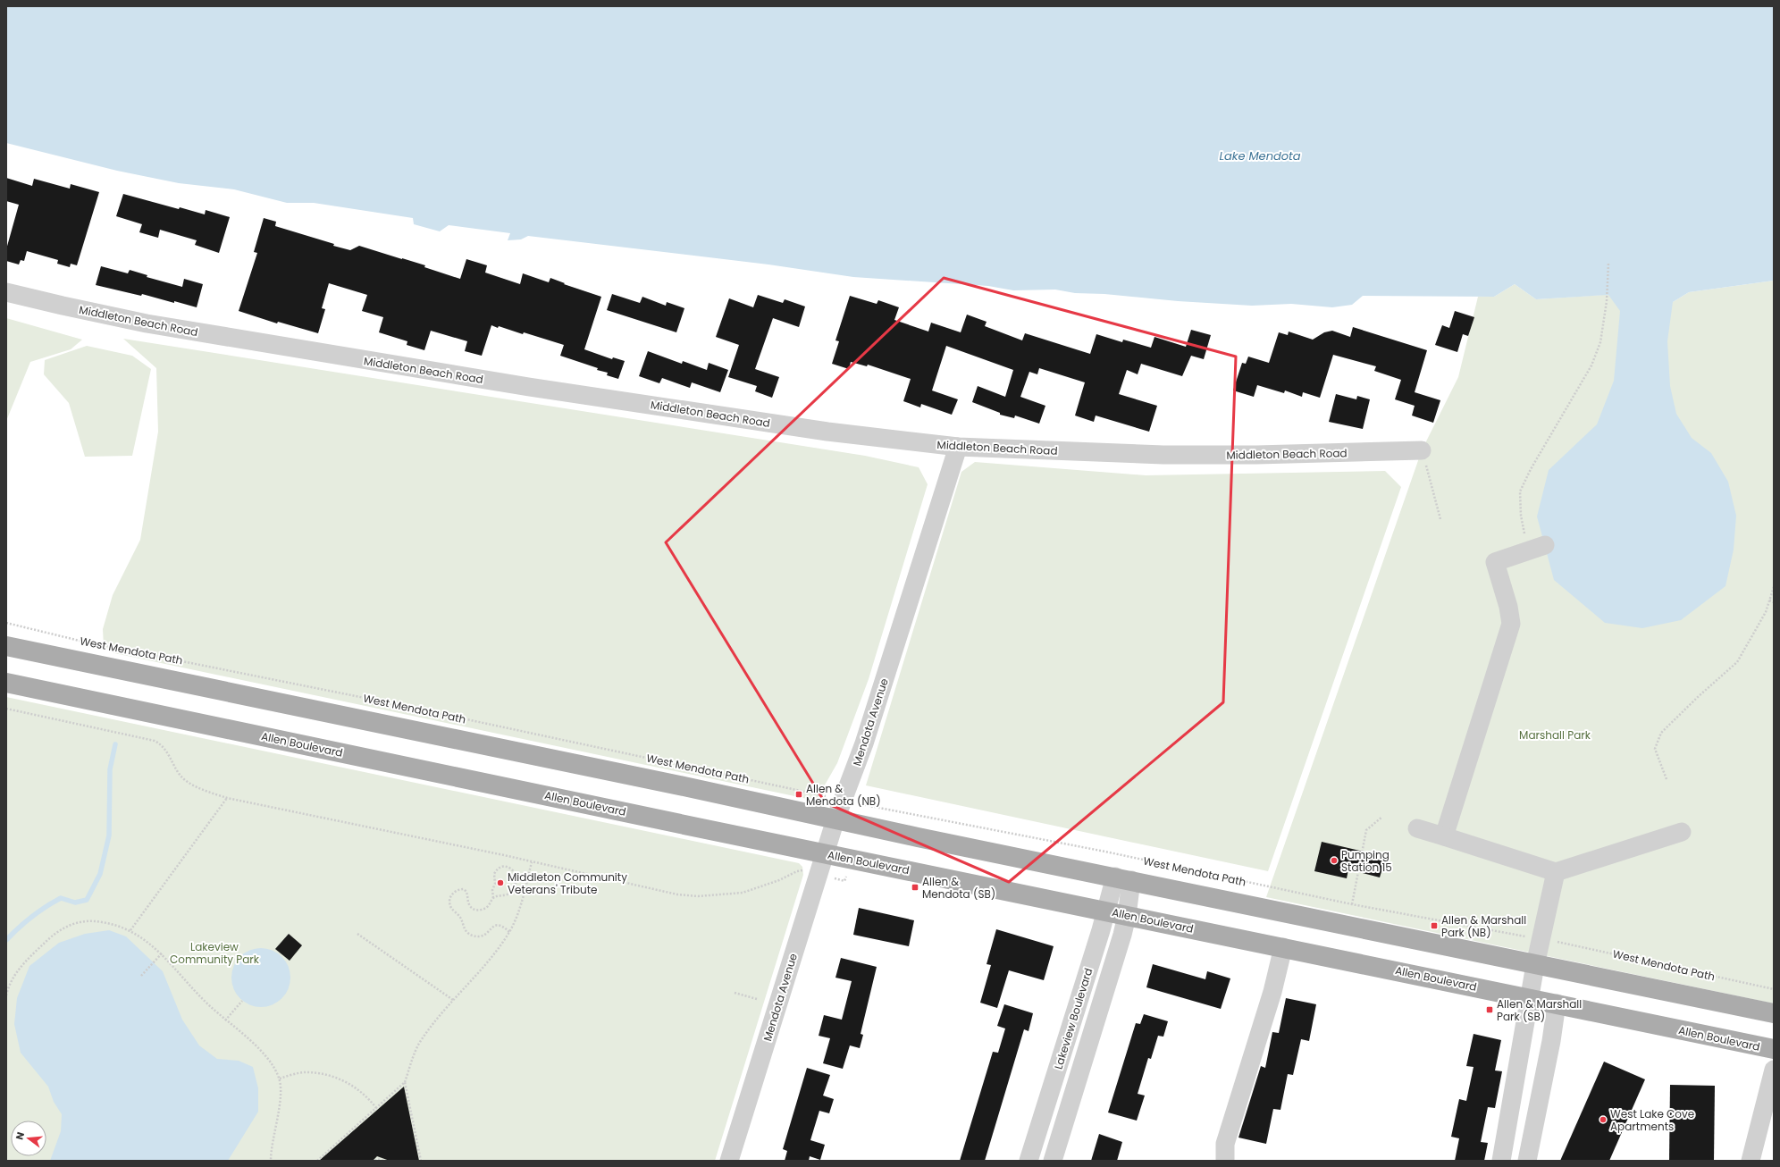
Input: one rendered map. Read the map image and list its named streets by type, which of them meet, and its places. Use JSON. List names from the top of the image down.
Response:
{
  "streets": {
    "main road": ["Allen Boulevard"],
    "street": ["Middleton Beach Road", "Mendota Avenue", "Lakeview Boulevard"],
    "path": ["West Mendota Path"]
  },
  "crossings": [
    ["Middleton Beach Road", "Mendota Avenue"],
    ["Mendota Avenue", "Allen Boulevard"],
    ["Allen Boulevard", "Lakeview Boulevard"]
  ],
  "water": ["Lake Mendota"],
  "parks": ["Marshall Park", "Lakeview Community Park"],
  "places": {
    "transit": [
      "Allen & Mendota (NB)",
      "Allen & Mendota (SB)",
      "Allen & Marshall Park (NB)",
      "Allen & Marshall Park (SB)"
    ],
    "other": ["Pumping Station 15", "Middleton Community Veterans' Tribute", "West Lake Cove Apartments"]
  },
  "north": "left"
}
